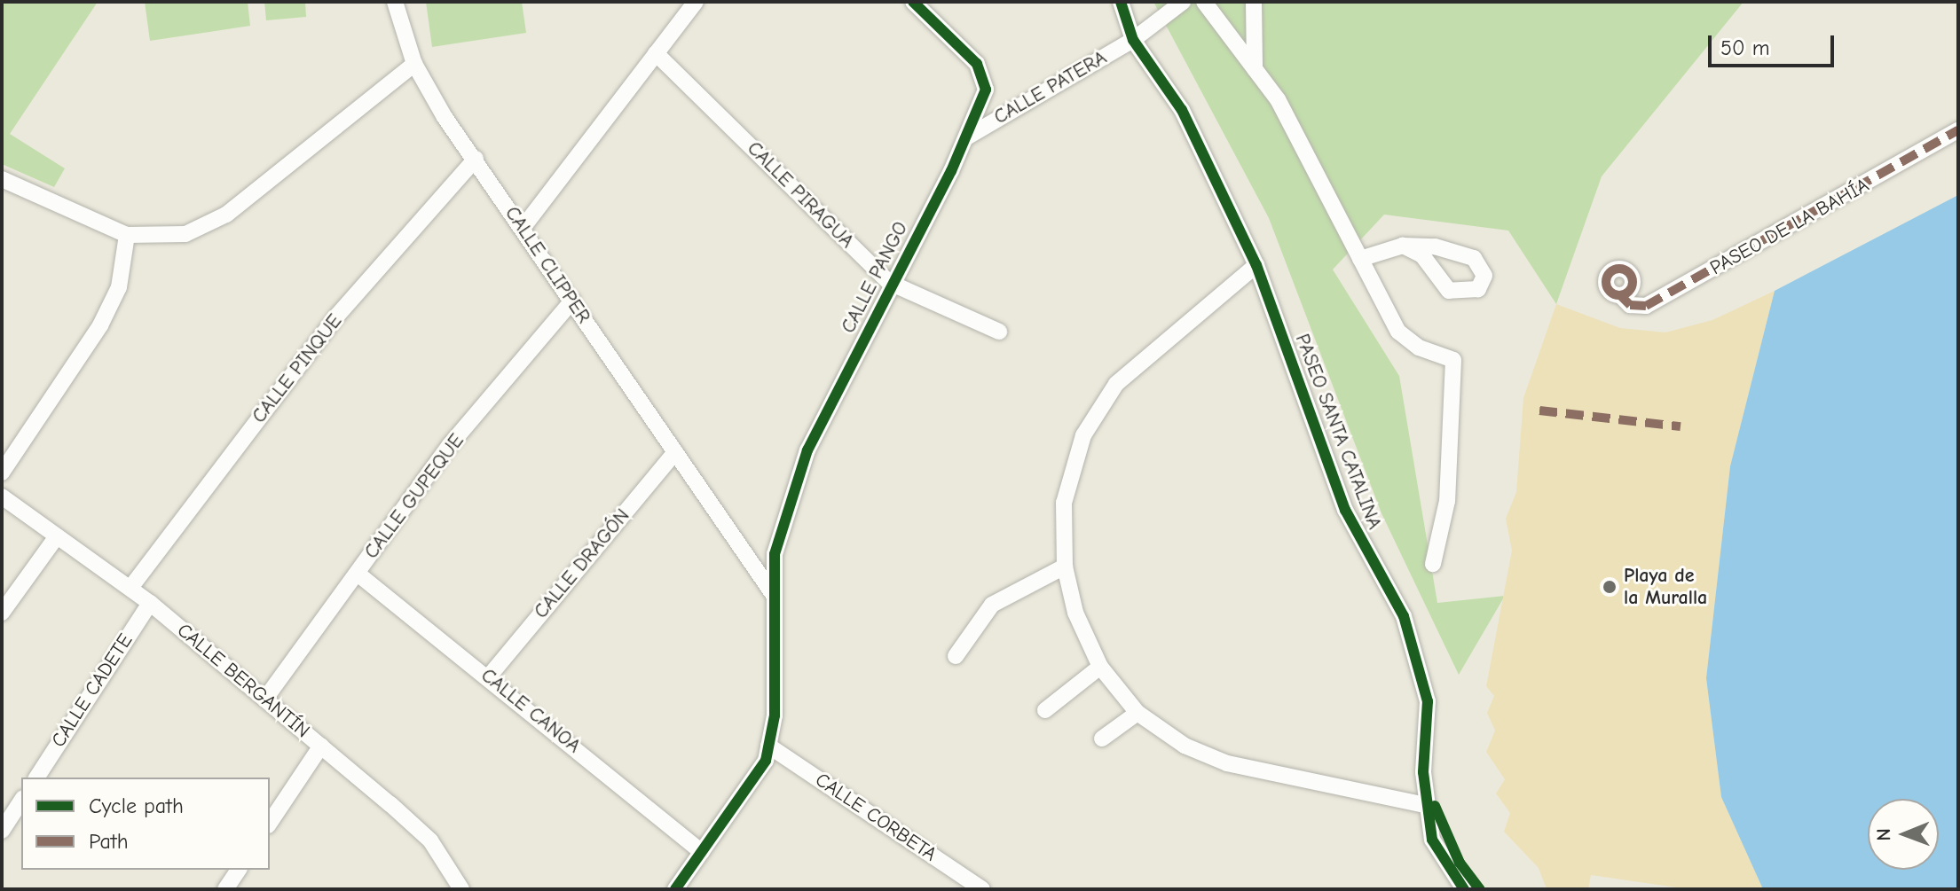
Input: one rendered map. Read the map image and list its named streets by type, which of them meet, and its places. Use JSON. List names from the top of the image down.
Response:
{
  "streets": {
    "street": [
      "CALLE PATERA",
      "CALLE PIRAGUA",
      "PASEO DE LA BAHÍA",
      "CALLE CLIPPER",
      "CALLE PANGO",
      "CALLE PINQUE",
      "PASEO SANTA CATALINA",
      "CALLE GUPEQUE",
      "CALLE DRAGÓN",
      "CALLE BERGANTÍN",
      "CALLE CADETE",
      "CALLE CANOA",
      "CALLE CORBETA"
    ]
  },
  "crossings": [
    ["CALLE PATERA", "CALLE PANGO"],
    ["CALLE PATERA", "PASEO SANTA CATALINA"],
    ["CALLE PIRAGUA", "CALLE PANGO"],
    ["CALLE CLIPPER", "CALLE PANGO"],
    ["CALLE CLIPPER", "CALLE PINQUE"],
    ["CALLE CLIPPER", "CALLE GUPEQUE"],
    ["CALLE CLIPPER", "CALLE DRAGÓN"],
    ["CALLE PINQUE", "CALLE BERGANTÍN"],
    ["CALLE GUPEQUE", "CALLE BERGANTÍN"],
    ["CALLE GUPEQUE", "CALLE CANOA"],
    ["CALLE DRAGÓN", "CALLE CANOA"],
    ["CALLE BERGANTÍN", "CALLE CADETE"]
  ],
  "places": ["Playa de la Muralla"],
  "legend": ["Cycle path", "Path"],
  "scale_bar": "50 m",
  "north": "left"
}
